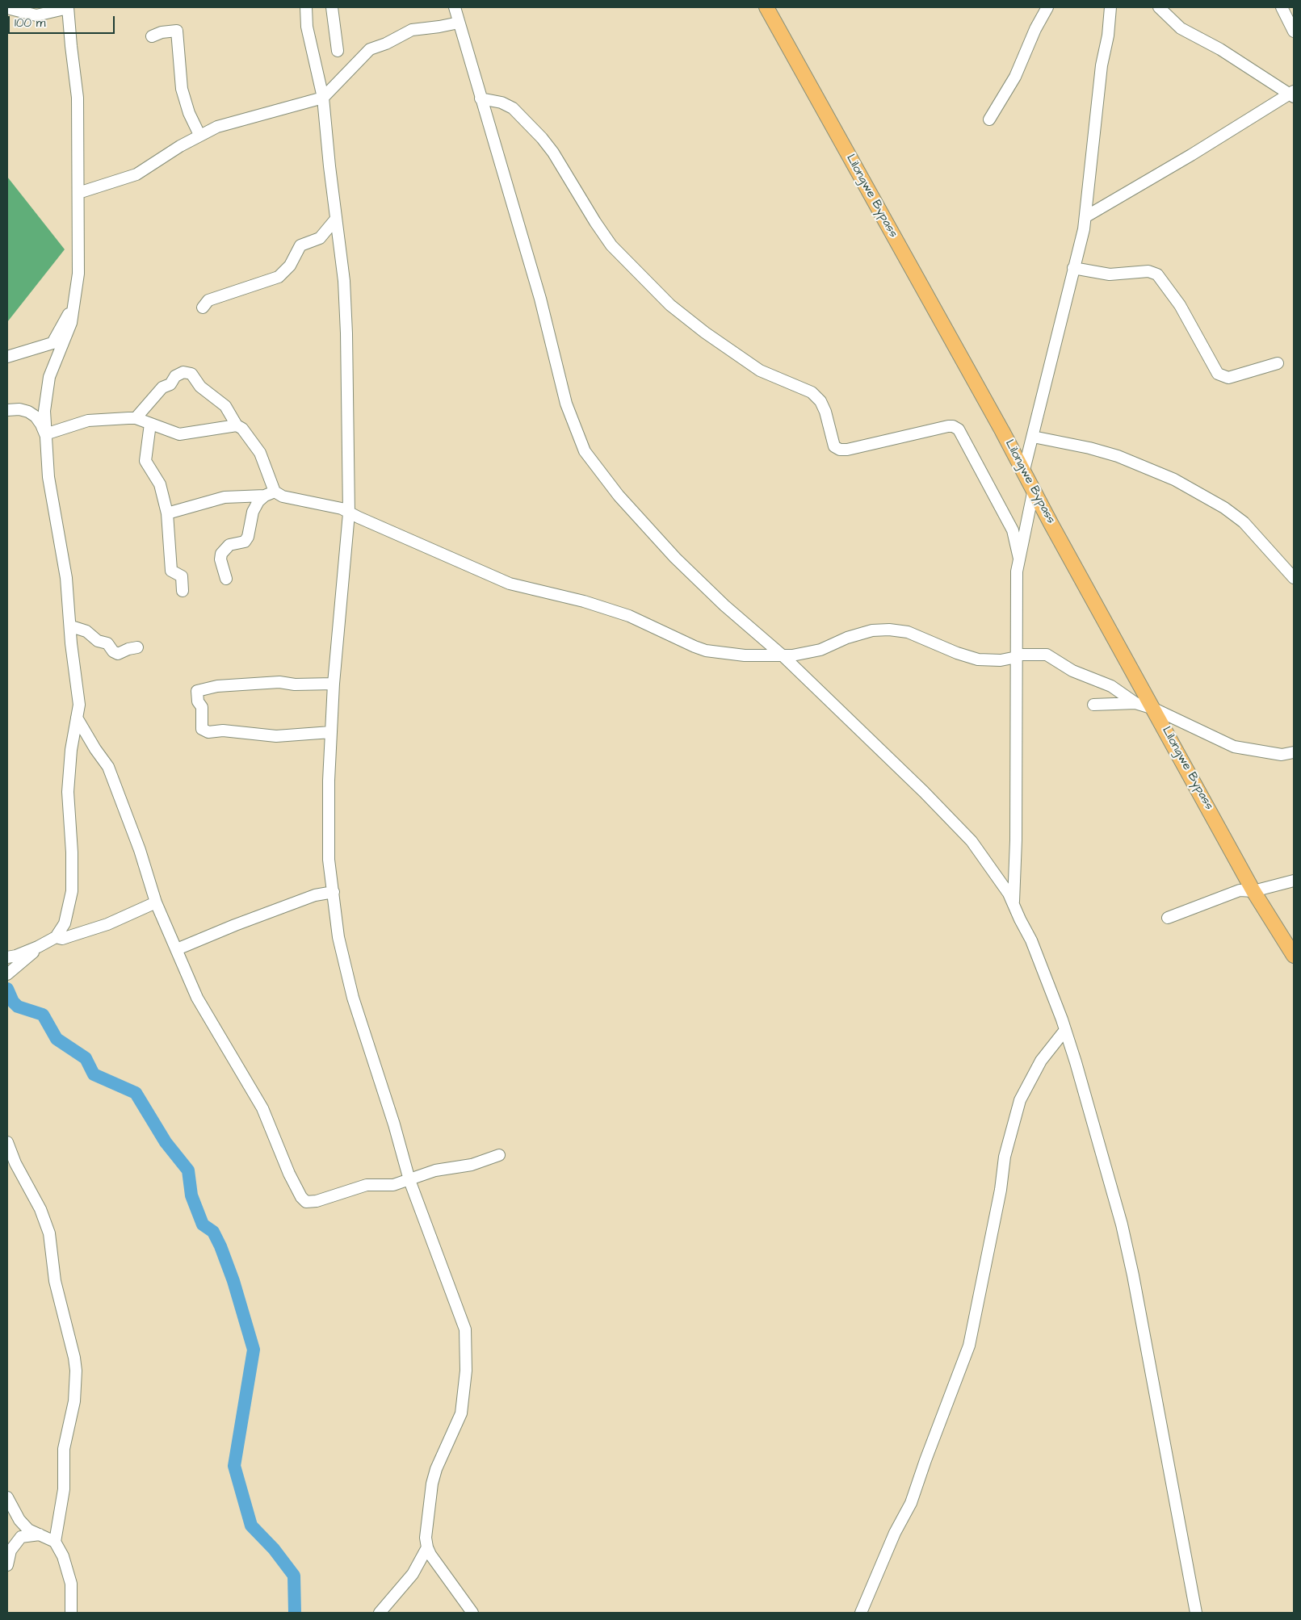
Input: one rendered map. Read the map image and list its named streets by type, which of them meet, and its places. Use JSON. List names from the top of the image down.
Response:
{
  "streets": {
    "main road": ["Lilongwe Bypass"]
  },
  "scale_bar": "100 m"
}
